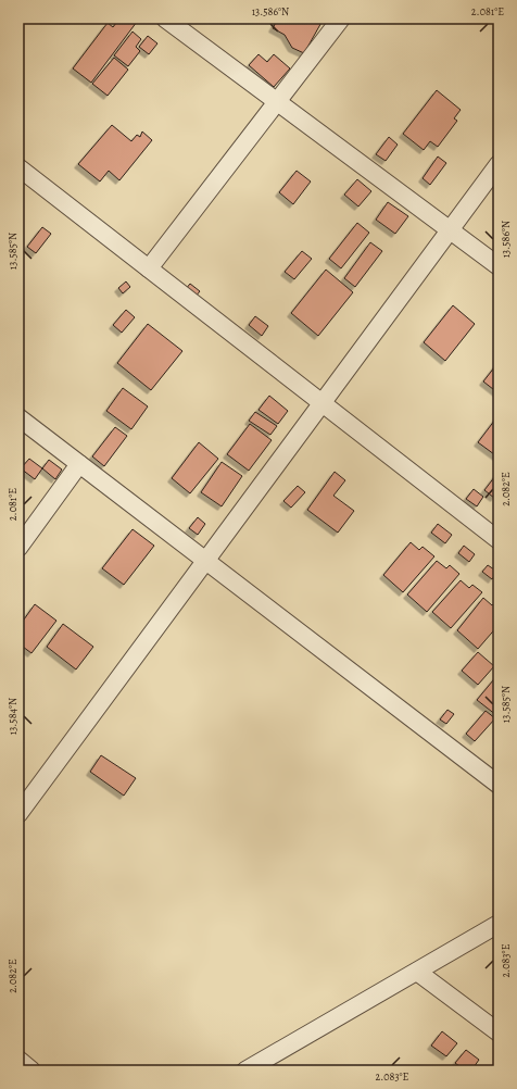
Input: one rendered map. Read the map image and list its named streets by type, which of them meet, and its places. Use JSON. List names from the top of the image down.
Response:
{
  "coordinates": [
    "13.586°N",
    "2.081°E",
    "13.585°N",
    "2.082°E",
    "13.584°N",
    "2.083°E"
  ]
}
